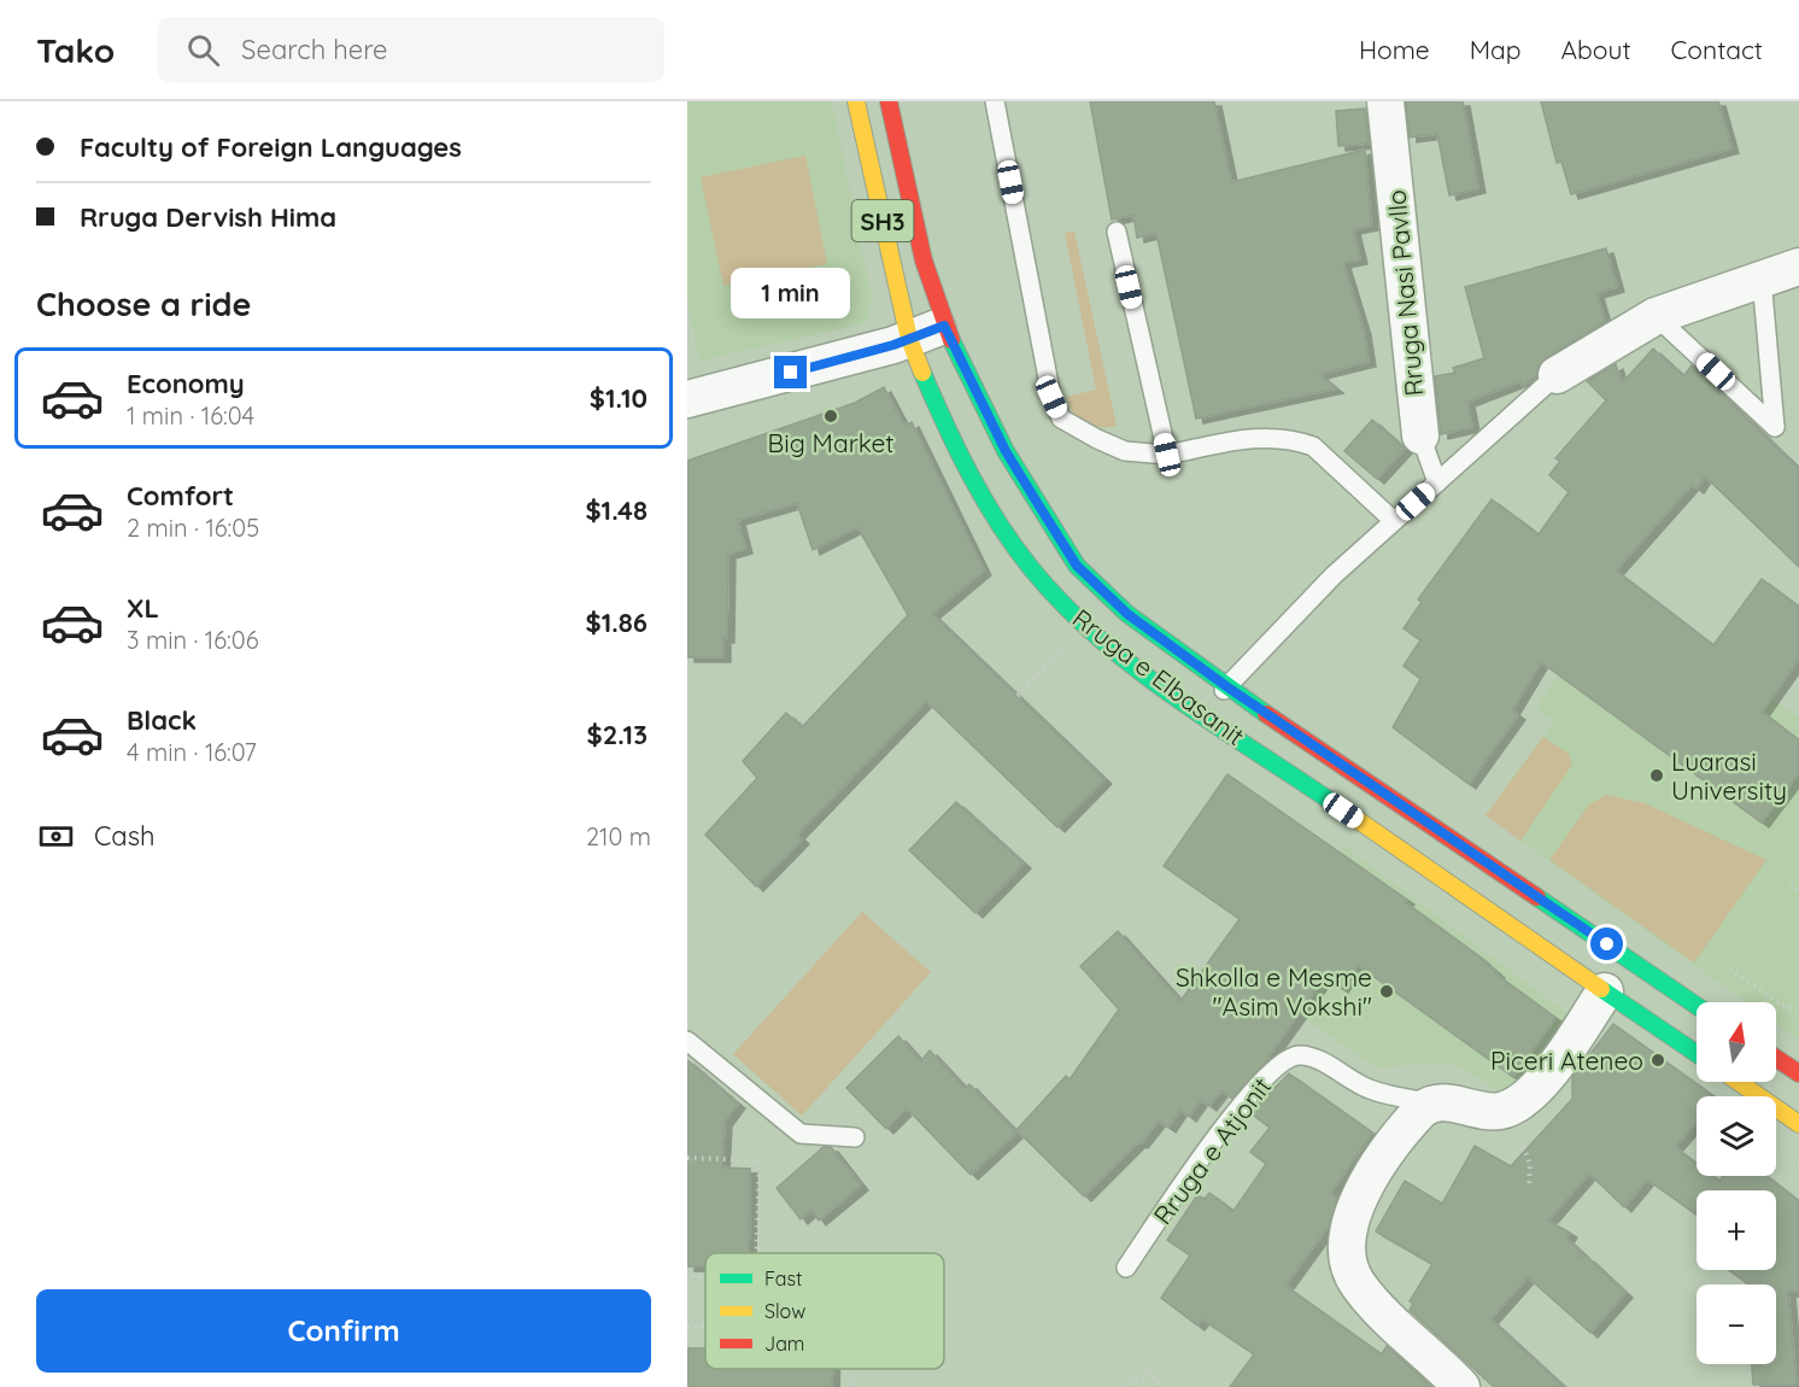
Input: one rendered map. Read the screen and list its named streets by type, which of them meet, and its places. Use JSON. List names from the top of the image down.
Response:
{
  "streets": {
    "main road": ["SH3", "Rruga e Elbasanit"],
    "street": ["Rruga Nasi Pavllo", "Rruga e Atjonit"]
  },
  "places": [
    "Big Market",
    "Luarasi University",
    "Shkolla e Mesme \"Asim Vokshi\"",
    "Piceri Ateneo"
  ],
  "legend": ["Fast", "Slow", "Jam"],
  "north": "top",
  "page": {
    "header": "Tako",
    "search": "Search here",
    "nav": [
      "Home",
      "Map",
      "About",
      "Contact"
    ],
    "banner": ["Faculty of Foreign Languages", "Rruga Dervish Hima"],
    "heading": "Choose a ride",
    "bubble": "1 min",
    "list": [
      {
        "name": "Economy",
        "note": "1 min · 16:04",
        "value": "$1.10"
      },
      {
        "name": "Comfort",
        "note": "2 min · 16:05",
        "value": "$1.48"
      },
      {
        "name": "XL",
        "note": "3 min · 16:06",
        "value": "$1.86"
      },
      {
        "name": "Black",
        "note": "4 min · 16:07",
        "value": "$2.13"
      }
    ],
    "pay": ["Cash", "210 m"],
    "map_buttons": ["+", "−"],
    "buttons": "Confirm"
  }
}
